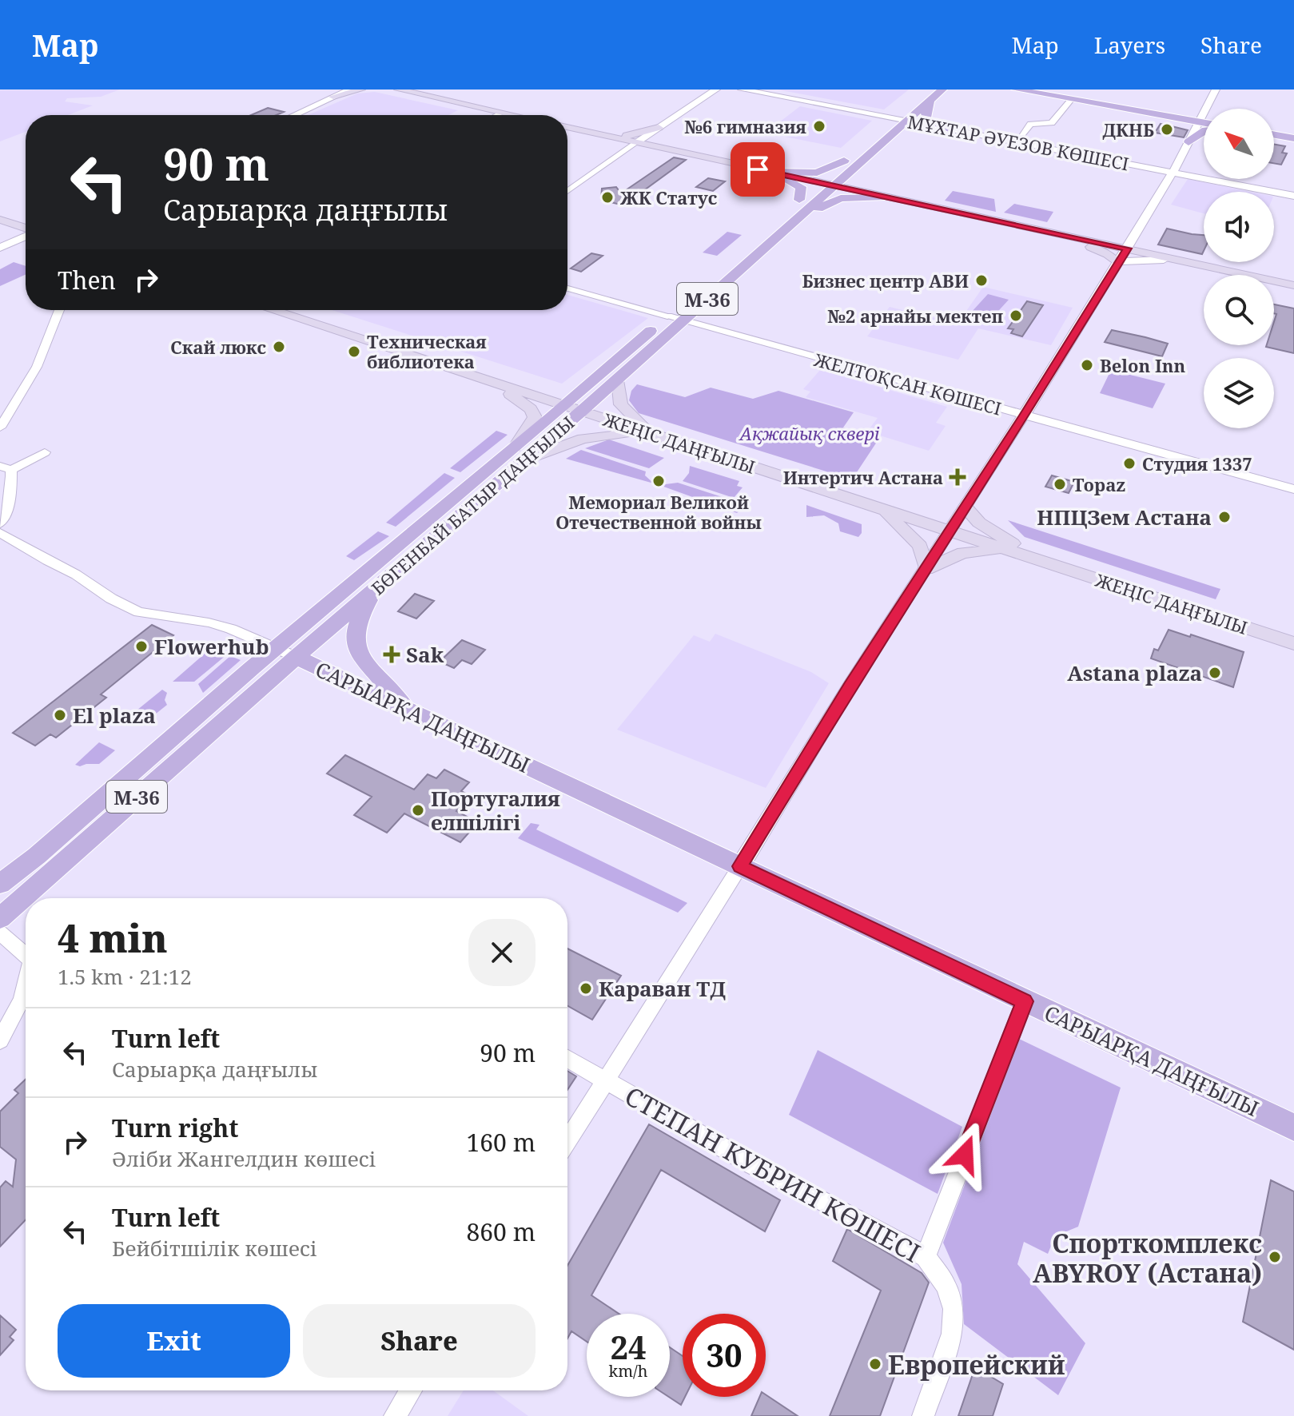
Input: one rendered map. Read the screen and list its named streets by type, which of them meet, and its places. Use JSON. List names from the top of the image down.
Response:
{
  "streets": {
    "main road": [
      "M-36",
      "ЖЕҢІС ДАҢҒЫЛЫ",
      "БӨГЕНБАЙ БАТЫР ДАҢҒЫЛЫ",
      "САРЫАРҚА ДАҢҒЫЛЫ"
    ],
    "street": ["МҰХТАР ӘУЕЗОВ КӨШЕСІ", "ЖЕЛТОҚСАН КӨШЕСІ", "СТЕПАН КУБРИН КӨШЕСІ"]
  },
  "crossings": [
    ["МҰХТАР ӘУЕЗОВ КӨШЕСІ", "БӨГЕНБАЙ БАТЫР ДАҢҒЫЛЫ"],
    ["ЖЕЛТОҚСАН КӨШЕСІ", "БӨГЕНБАЙ БАТЫР ДАҢҒЫЛЫ"],
    ["ЖЕҢІС ДАҢҒЫЛЫ", "БӨГЕНБАЙ БАТЫР ДАҢҒЫЛЫ"],
    ["БӨГЕНБАЙ БАТЫР ДАҢҒЫЛЫ", "САРЫАРҚА ДАҢҒЫЛЫ"]
  ],
  "parks": ["Ақжайық сквері"],
  "places": {
    "other": [
      "№6 гимназия",
      "ДКНБ",
      "ЖК Статус",
      "Бизнес центр АВИ",
      "№2 арнайы мектеп",
      "Скай люкс",
      "Техническая библиотека",
      "Belon Inn",
      "Студия 1337",
      "Мемориал Великой Отечественной войны",
      "Topaz",
      "НПЦЗем Астана",
      "Flowerhub",
      "Astana plaza",
      "El plaza",
      "Португалия елшілігі",
      "Караван ТД",
      "Спорткомплекс ABYROY (Астана)",
      "Европейский"
    ],
    "health": ["Интертич Астана", "Sak"]
  },
  "north": "top left",
  "page": {
    "header": "Map",
    "nav": ["Map", "Layers", "Share"],
    "turn": ["90 m", "Сарыарқа даңғылы"],
    "then": "Then",
    "heading": ["4 min", "1.5 km · 21:12"],
    "list": [
      {
        "name": "Turn left",
        "note": "Сарыарқа даңғылы",
        "value": "90 m"
      },
      {
        "name": "Turn right",
        "note": "Әліби Жангелдин көшесі",
        "value": "160 m"
      },
      {
        "name": "Turn left",
        "note": "Бейбітшілік көшесі",
        "value": "860 m"
      }
    ],
    "buttons": ["Exit", "Share"],
    "speed": "24 km/h",
    "limit": "30"
  }
}
